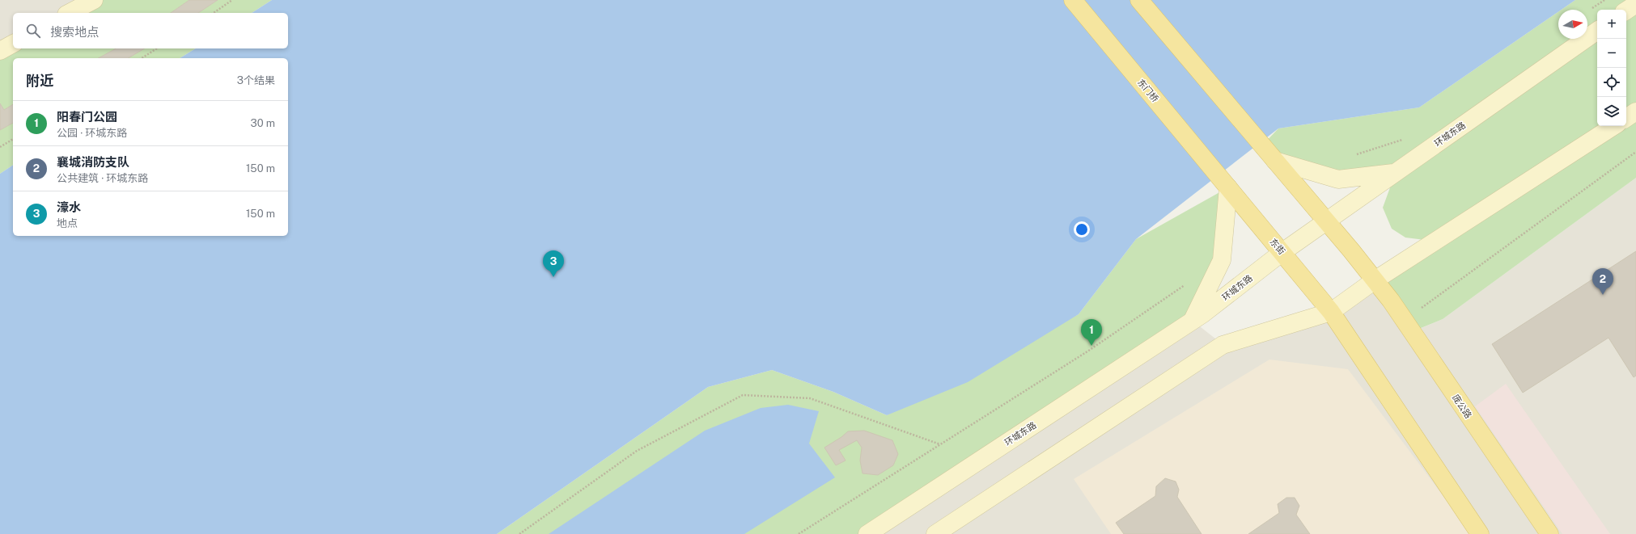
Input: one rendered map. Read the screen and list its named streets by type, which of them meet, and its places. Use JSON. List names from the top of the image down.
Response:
{
  "streets": {
    "main road": [
      "东门桥",
      "环城东路",
      "东街",
      "庞公路"
    ]
  },
  "crossings": [
    ["东门桥", "东街"],
    ["环城东路", "东街"]
  ],
  "north": "right",
  "page": {
    "map_buttons": ["+", "−"],
    "search": "搜索地点",
    "heading": ["附近", "3个结果"],
    "list": [
      {
        "mark": "1",
        "name": "阳春门公园",
        "note": "公园 · 环城东路",
        "value": "30 m"
      },
      {
        "mark": "2",
        "name": "襄城消防支队",
        "note": "公共建筑 · 环城东路",
        "value": "150 m"
      },
      {
        "mark": "3",
        "name": "濠水",
        "note": "地点",
        "value": "150 m"
      }
    ],
    "pins": ["3", "2", "1"]
  }
}
